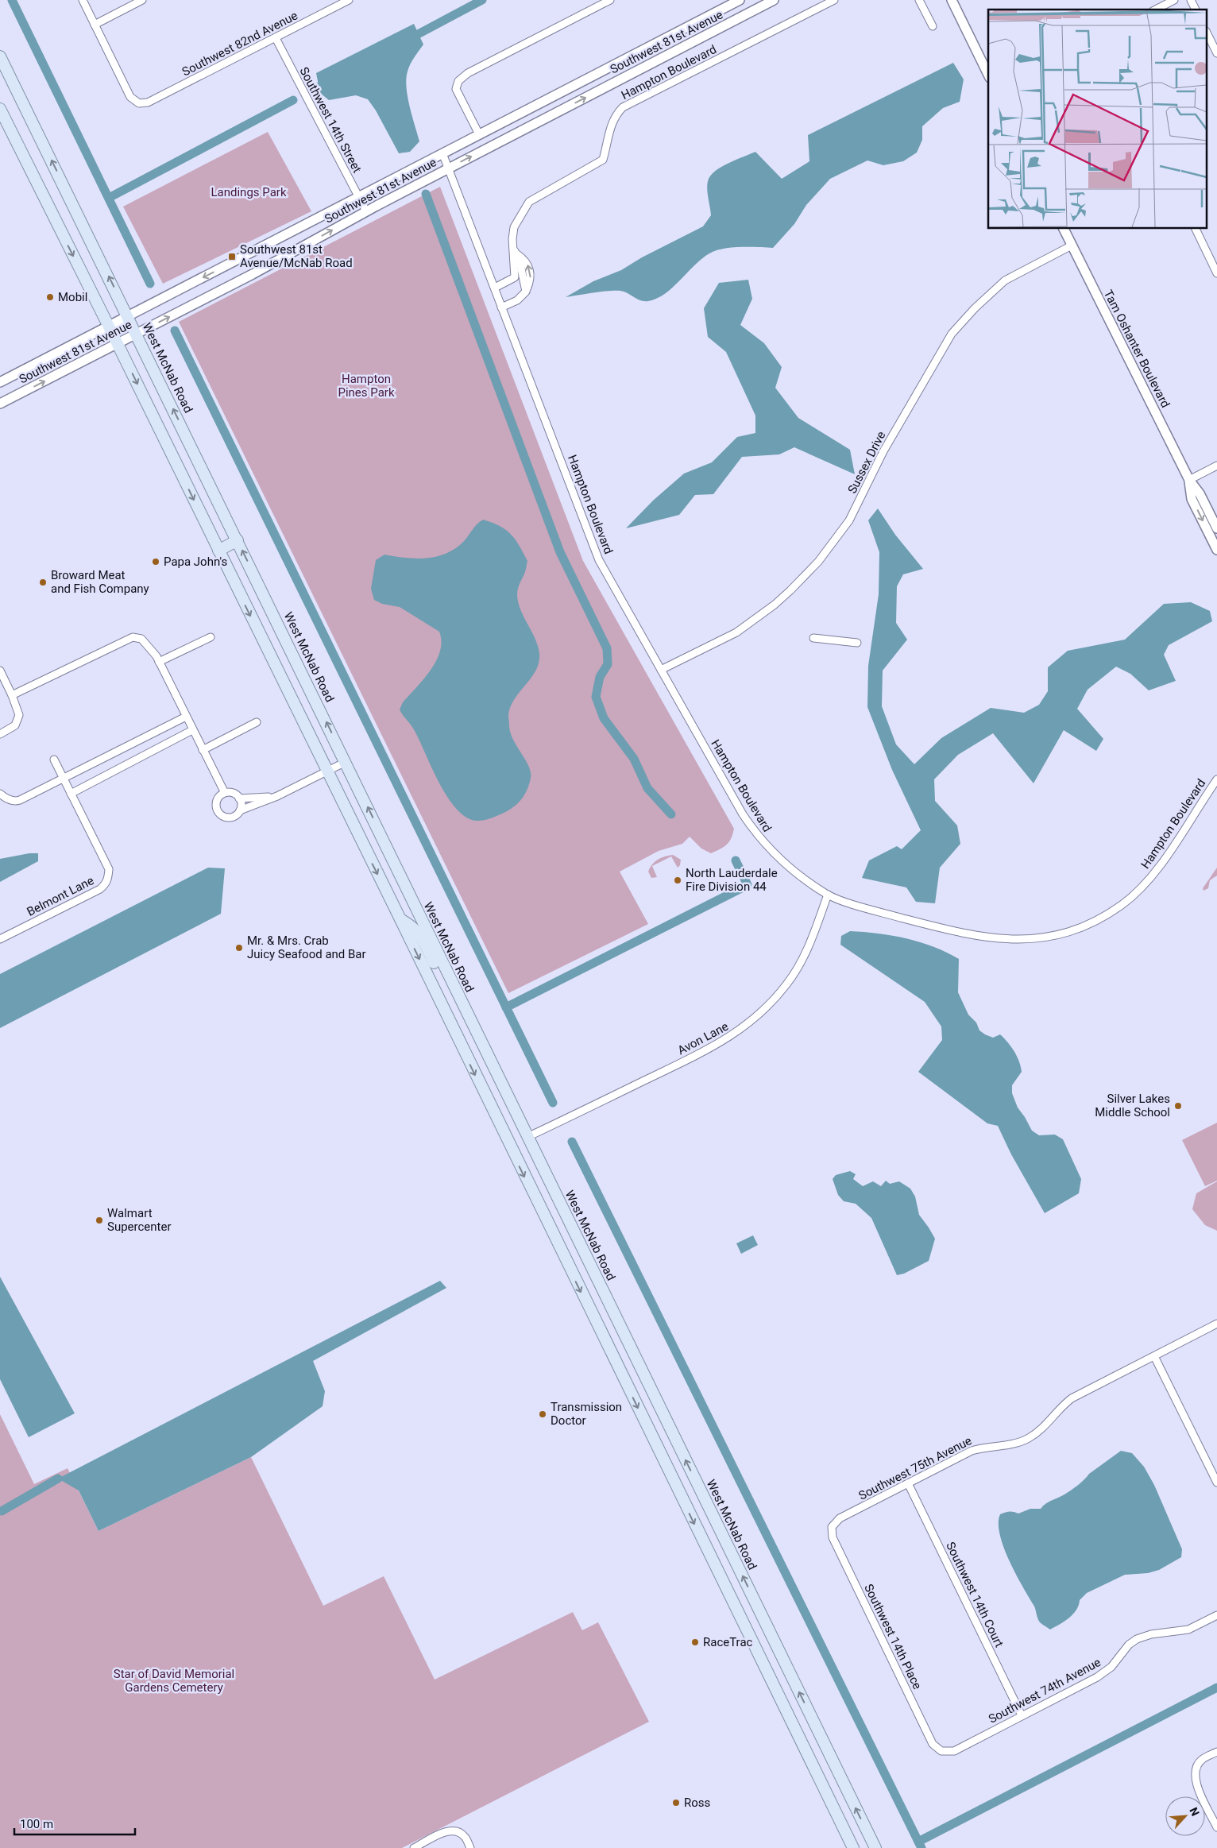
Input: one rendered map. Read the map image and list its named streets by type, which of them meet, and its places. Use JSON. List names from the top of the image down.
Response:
{
  "streets": {
    "main road": ["West McNab Road"],
    "street": [
      "Southwest 81st Avenue",
      "Southwest 82nd Avenue",
      "Hampton Boulevard",
      "Southwest 14th Street",
      "Tam Oshanter Boulevard",
      "Sussex Drive",
      "Belmont Lane",
      "Avon Lane",
      "Southwest 75th Avenue",
      "Southwest 14th Court",
      "Southwest 14th Place",
      "Southwest 74th Avenue"
    ]
  },
  "crossings": [
    ["Southwest 81st Avenue", "Hampton Boulevard"],
    ["Southwest 81st Avenue", "Southwest 14th Street"],
    ["Southwest 81st Avenue", "West McNab Road"],
    ["Southwest 82nd Avenue", "Southwest 14th Street"],
    ["Hampton Boulevard", "Sussex Drive"],
    ["Hampton Boulevard", "Avon Lane"],
    ["Tam Oshanter Boulevard", "Sussex Drive"],
    ["West McNab Road", "Avon Lane"],
    ["Southwest 75th Avenue", "Southwest 14th Court"],
    ["Southwest 75th Avenue", "Southwest 14th Place"],
    ["Southwest 14th Court", "Southwest 74th Avenue"],
    ["Southwest 14th Place", "Southwest 74th Avenue"]
  ],
  "parks": ["Landings Park", "Hampton Pines Park", "Star of David Memorial Gardens Cemetery"],
  "places": {
    "transit": ["Southwest 81st Avenue/McNab Road"],
    "other": [
      "Mobil",
      "Papa John's",
      "Broward Meat and Fish Company",
      "North Lauderdale Fire Division 44",
      "Mr. & Mrs. Crab Juicy Seafood and Bar",
      "Silver Lakes Middle School",
      "Walmart Supercenter",
      "Transmission Doctor",
      "RaceTrac",
      "Ross"
    ]
  },
  "scale_bar": "100 m",
  "north": "top right"
}
